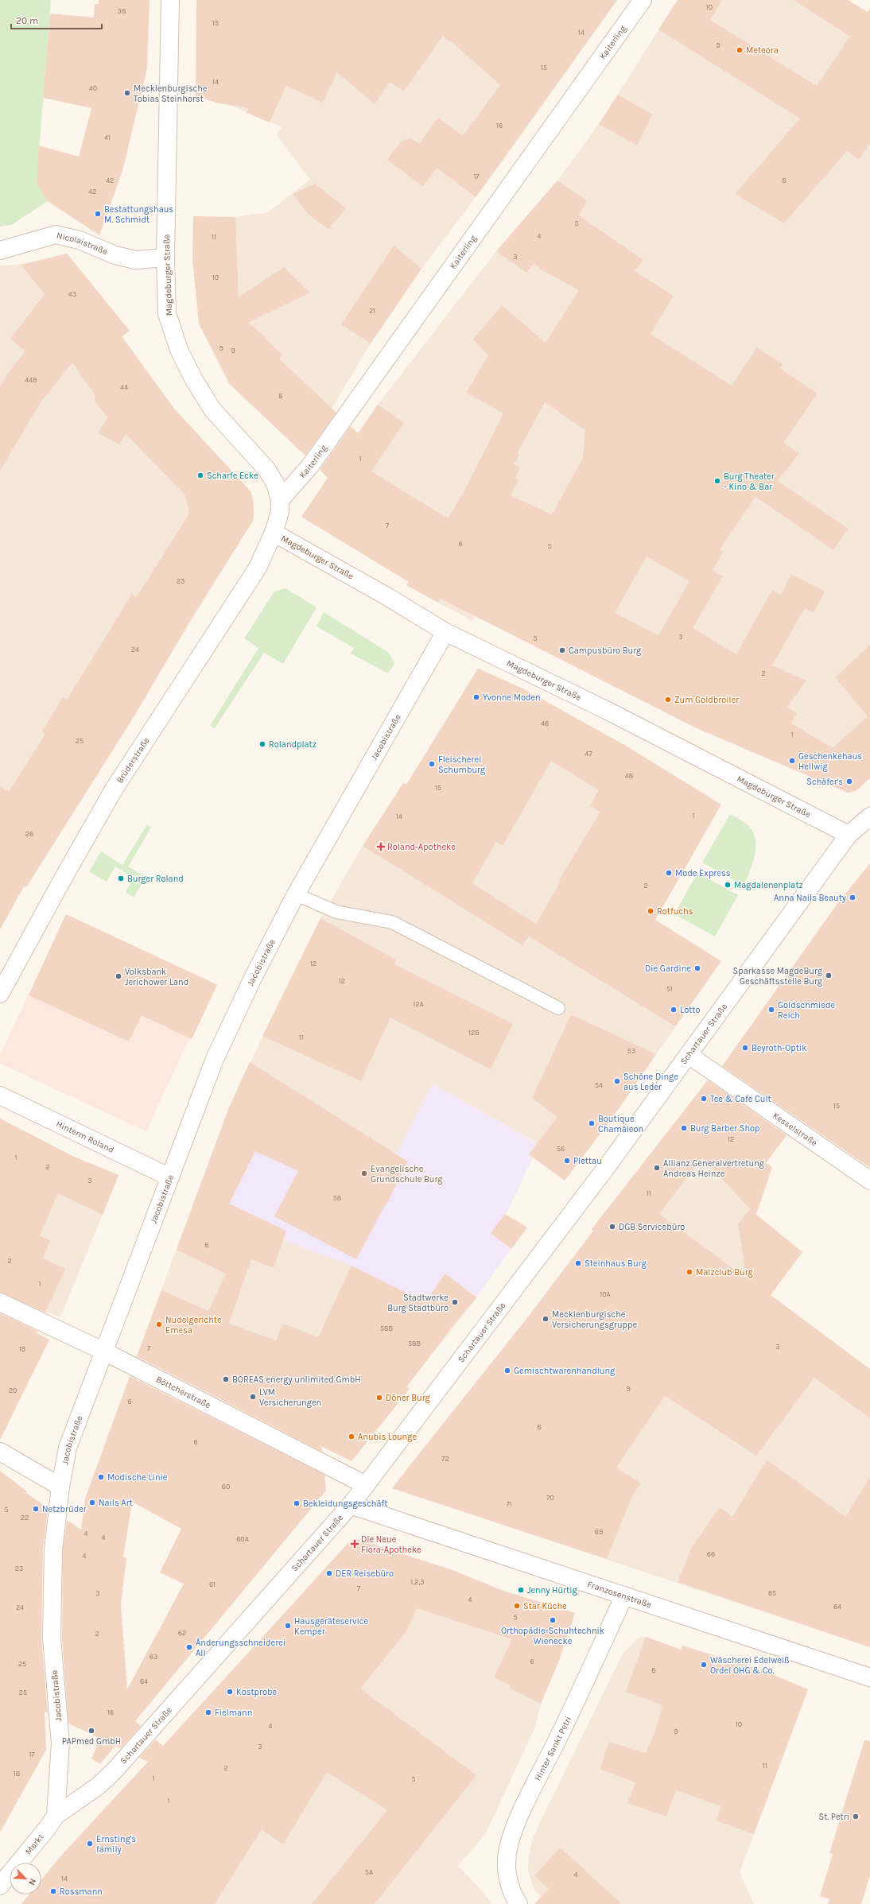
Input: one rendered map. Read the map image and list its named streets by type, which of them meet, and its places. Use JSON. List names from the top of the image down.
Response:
{
  "streets": {
    "street": [
      "Kaiterling",
      "Nicolaistraße",
      "Magdeburger Straße",
      "Jacobistraße",
      "Brüderstraße",
      "Schartauer Straße",
      "Kesselstraße",
      "Hinterm Roland",
      "Böttcherstraße",
      "Franzosenstraße",
      "Hinter Sankt Petri",
      "Markt"
    ]
  },
  "crossings": [
    ["Kaiterling", "Magdeburger Straße"],
    ["Nicolaistraße", "Magdeburger Straße"],
    ["Magdeburger Straße", "Jacobistraße"],
    ["Magdeburger Straße", "Brüderstraße"],
    ["Magdeburger Straße", "Schartauer Straße"],
    ["Jacobistraße", "Schartauer Straße"],
    ["Jacobistraße", "Hinterm Roland"],
    ["Jacobistraße", "Böttcherstraße"],
    ["Jacobistraße", "Markt"],
    ["Schartauer Straße", "Kesselstraße"],
    ["Schartauer Straße", "Böttcherstraße"],
    ["Schartauer Straße", "Franzosenstraße"],
    ["Schartauer Straße", "Markt"],
    ["Franzosenstraße", "Hinter Sankt Petri"]
  ],
  "places": {
    "other": [
      "Meteora",
      "Mecklenburgische Tobias Steinhorst",
      "Bestattungshaus M. Schmidt",
      "Scharfe Ecke",
      "Burg Theater - Kino & Bar",
      "Campusbüro Burg",
      "Yvonne Moden",
      "Zum Goldbroiler",
      "Rolandplatz",
      "Geschenkehaus Hellwig",
      "Fleischerei Schumburg",
      "Schäfer's",
      "Mode Express",
      "Burger Roland",
      "Magdalenenplatz",
      "Anna Nails Beauty",
      "Rotfuchs",
      "Die Gardine",
      "Sparkasse MagdeBurg Geschäftsstelle Burg",
      "Volksbank Jerichower Land",
      "Lotto",
      "Goldschmiede Reich",
      "Beyroth-Optik",
      "Schöne Dinge aus Leder",
      "Tee & Cafe Cult",
      "Boutique Chamäleon",
      "Burg Barber Shop",
      "Plettau",
      "Allianz Generalvertretung Andreas Heinze",
      "Evangelische Grundschule Burg",
      "DGB Servicebüro",
      "Steinhaus Burg",
      "Malzclub Burg",
      "Stadtwerke Burg Stadtbüro",
      "Mecklenburgische Versicherungsgruppe",
      "Nudelgerichte Emesa",
      "Gemischtwarenhandlung",
      "BOREAS energy unlimited GmbH",
      "LVM Versicherungen",
      "Döner Burg",
      "Anubis Lounge",
      "Modische Linie",
      "Nails Art",
      "Bekleidungsgeschäft",
      "Netzbrüder",
      "DER Reisebüro",
      "Jenny Hürtig",
      "Star Küche",
      "Orthopädie-Schuhtechnik Wienecke",
      "Hausgeräteservice Kemper",
      "Änderungsschneiderei Ali",
      "Wäscherei Edelweiß Ordel OHG & Co.",
      "Kostprobe",
      "Fielmann",
      "PAPmed GmbH",
      "St. Petri",
      "Ernsting's family",
      "Rossmann"
    ],
    "health": ["Roland-Apotheke", "Die Neue Flora-Apotheke"]
  },
  "house_numbers": [
    "10",
    "38",
    "15",
    "14",
    "9",
    "15",
    "14",
    "40",
    "16",
    "41",
    "17",
    "42",
    "8",
    "42",
    "5",
    "4",
    "11",
    "3",
    "10",
    "43",
    "21",
    "9",
    "9",
    "44B",
    "44",
    "8",
    "1",
    "7",
    "6",
    "5",
    "23",
    "3",
    "5",
    "24",
    "2",
    "46",
    "1",
    "25",
    "47",
    "48",
    "15",
    "1",
    "14",
    "26",
    "2",
    "12",
    "12",
    "51",
    "12A",
    "12B",
    "11",
    "53",
    "54",
    "15",
    "12",
    "56",
    "1",
    "2",
    "3",
    "11",
    "58",
    "8",
    "2",
    "1",
    "10A",
    "58B",
    "58B",
    "3",
    "7",
    "19",
    "9",
    "20",
    "6",
    "8",
    "6",
    "72",
    "60",
    "70",
    "71",
    "5",
    "22",
    "69",
    "4",
    "4",
    "60A",
    "66",
    "4",
    "23",
    "1,2,3",
    "61",
    "7",
    "3",
    "65",
    "4",
    "64",
    "24",
    "5",
    "62",
    "2",
    "63",
    "6",
    "25",
    "8",
    "64",
    "25",
    "16",
    "10",
    "4",
    "9",
    "3",
    "17",
    "11",
    "2",
    "18",
    "1",
    "5",
    "1",
    "5A",
    "4",
    "14"
  ],
  "scale_bar": "20 m",
  "north": "bottom right"
}
